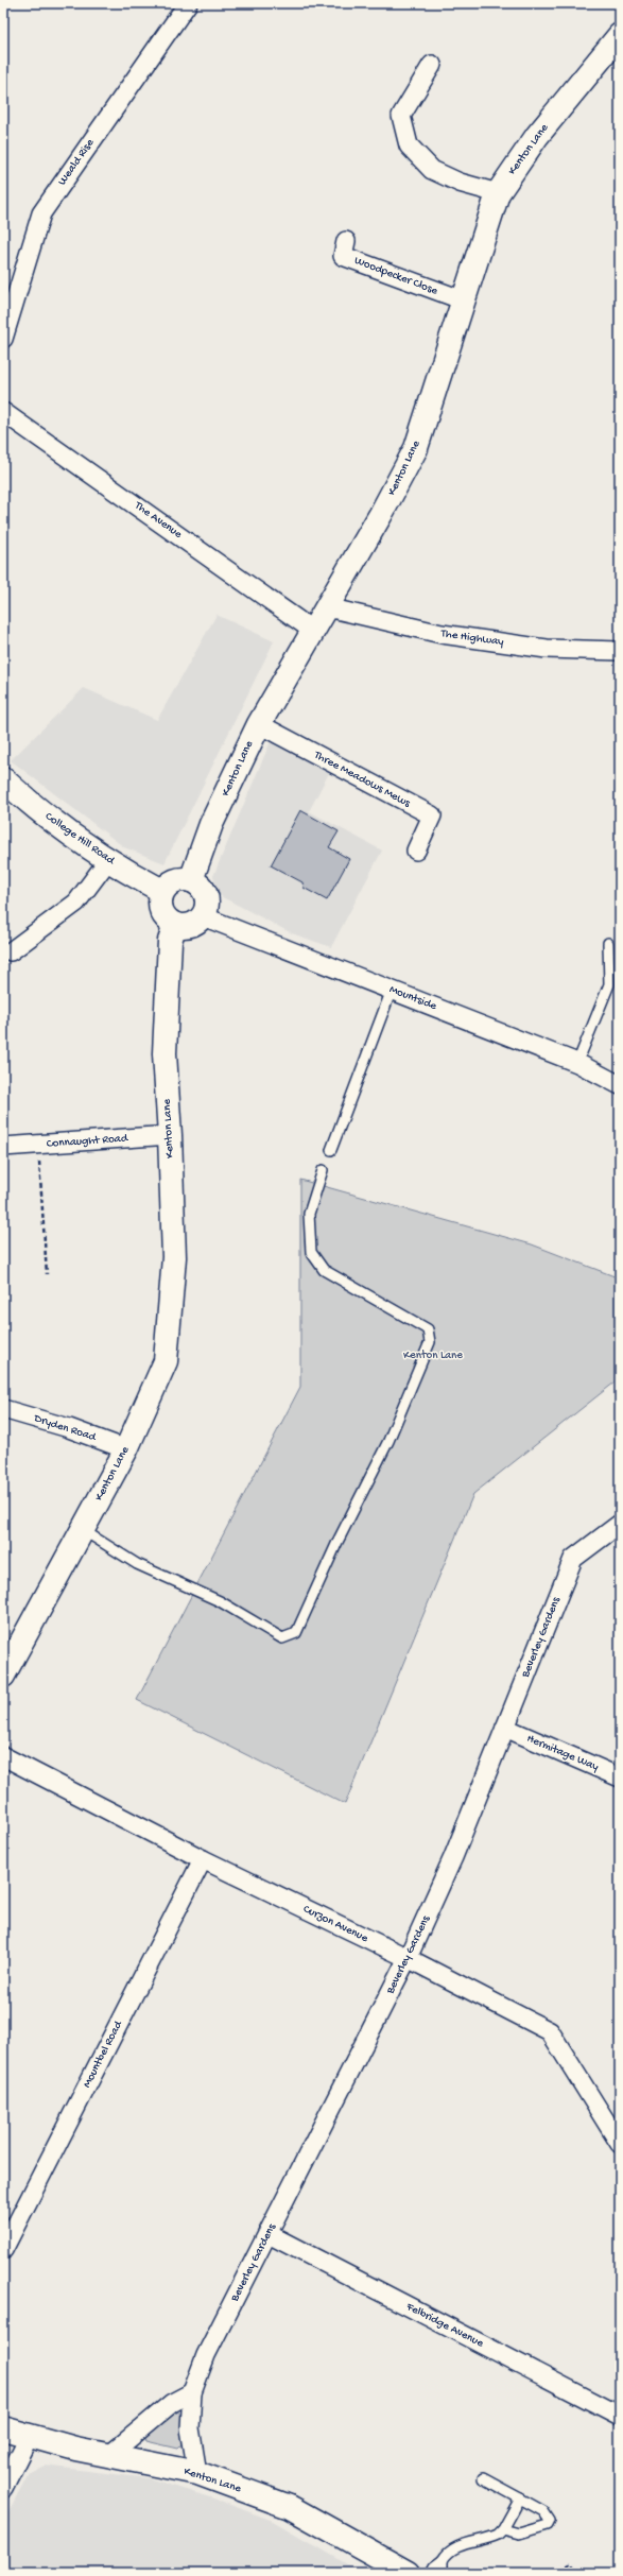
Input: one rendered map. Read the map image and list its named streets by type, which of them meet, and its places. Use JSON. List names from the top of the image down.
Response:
{
  "streets": {
    "street": [
      "Kenton Lane",
      "Weald Rise",
      "Woodpecker Close",
      "The Avenue",
      "The Highway",
      "Three Meadows Mews",
      "College Hill Road",
      "Mountside",
      "Connaught Road",
      "Dryden Road",
      "Beverley Gardens",
      "Hermitage Way",
      "Curzon Avenue",
      "Mountbel Road",
      "Felbridge Avenue"
    ]
  },
  "crossings": [
    ["Kenton Lane", "Woodpecker Close"],
    ["Kenton Lane", "The Avenue"],
    ["Kenton Lane", "The Highway"],
    ["Kenton Lane", "Three Meadows Mews"],
    ["Kenton Lane", "College Hill Road"],
    ["Kenton Lane", "Mountside"],
    ["Kenton Lane", "Connaught Road"],
    ["Kenton Lane", "Dryden Road"],
    ["Kenton Lane", "Beverley Gardens"],
    ["College Hill Road", "Mountside"],
    ["Beverley Gardens", "Hermitage Way"],
    ["Beverley Gardens", "Curzon Avenue"],
    ["Beverley Gardens", "Felbridge Avenue"],
    ["Curzon Avenue", "Mountbel Road"]
  ],
  "parks": ["Kenton Lane"]
}
